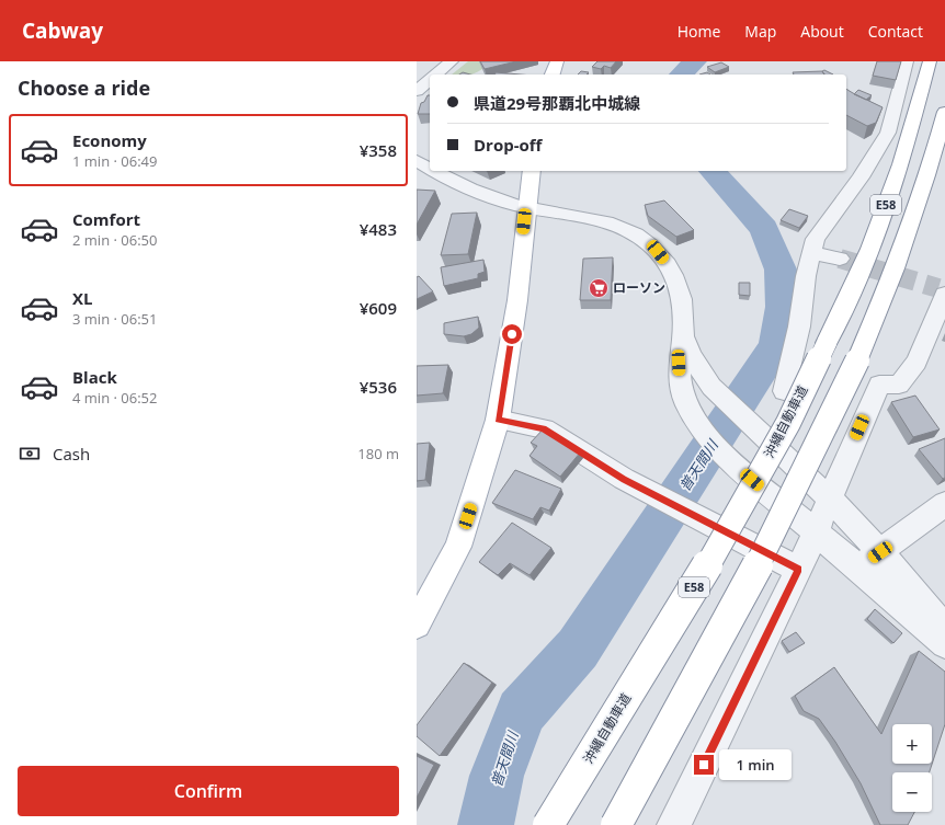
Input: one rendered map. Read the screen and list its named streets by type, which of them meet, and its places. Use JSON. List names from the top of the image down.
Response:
{
  "streets": {
    "main road": ["E58", "沖縄自動車道"]
  },
  "water": ["普天間川"],
  "places": {
    "supermarket": ["ローソン"]
  },
  "page": {
    "header": "Cabway",
    "nav": [
      "Home",
      "Map",
      "About",
      "Contact"
    ],
    "heading": "Choose a ride",
    "banner": ["県道29号那覇北中城線", "Drop-off"],
    "list": [
      {
        "name": "Economy",
        "note": "1 min · 06:49",
        "value": "¥358"
      },
      {
        "name": "Comfort",
        "note": "2 min · 06:50",
        "value": "¥483"
      },
      {
        "name": "XL",
        "note": "3 min · 06:51",
        "value": "¥609"
      },
      {
        "name": "Black",
        "note": "4 min · 06:52",
        "value": "¥536"
      }
    ],
    "pay": ["Cash", "180 m"],
    "map_buttons": ["+", "−"],
    "bubble": "1 min",
    "buttons": "Confirm"
  }
}
